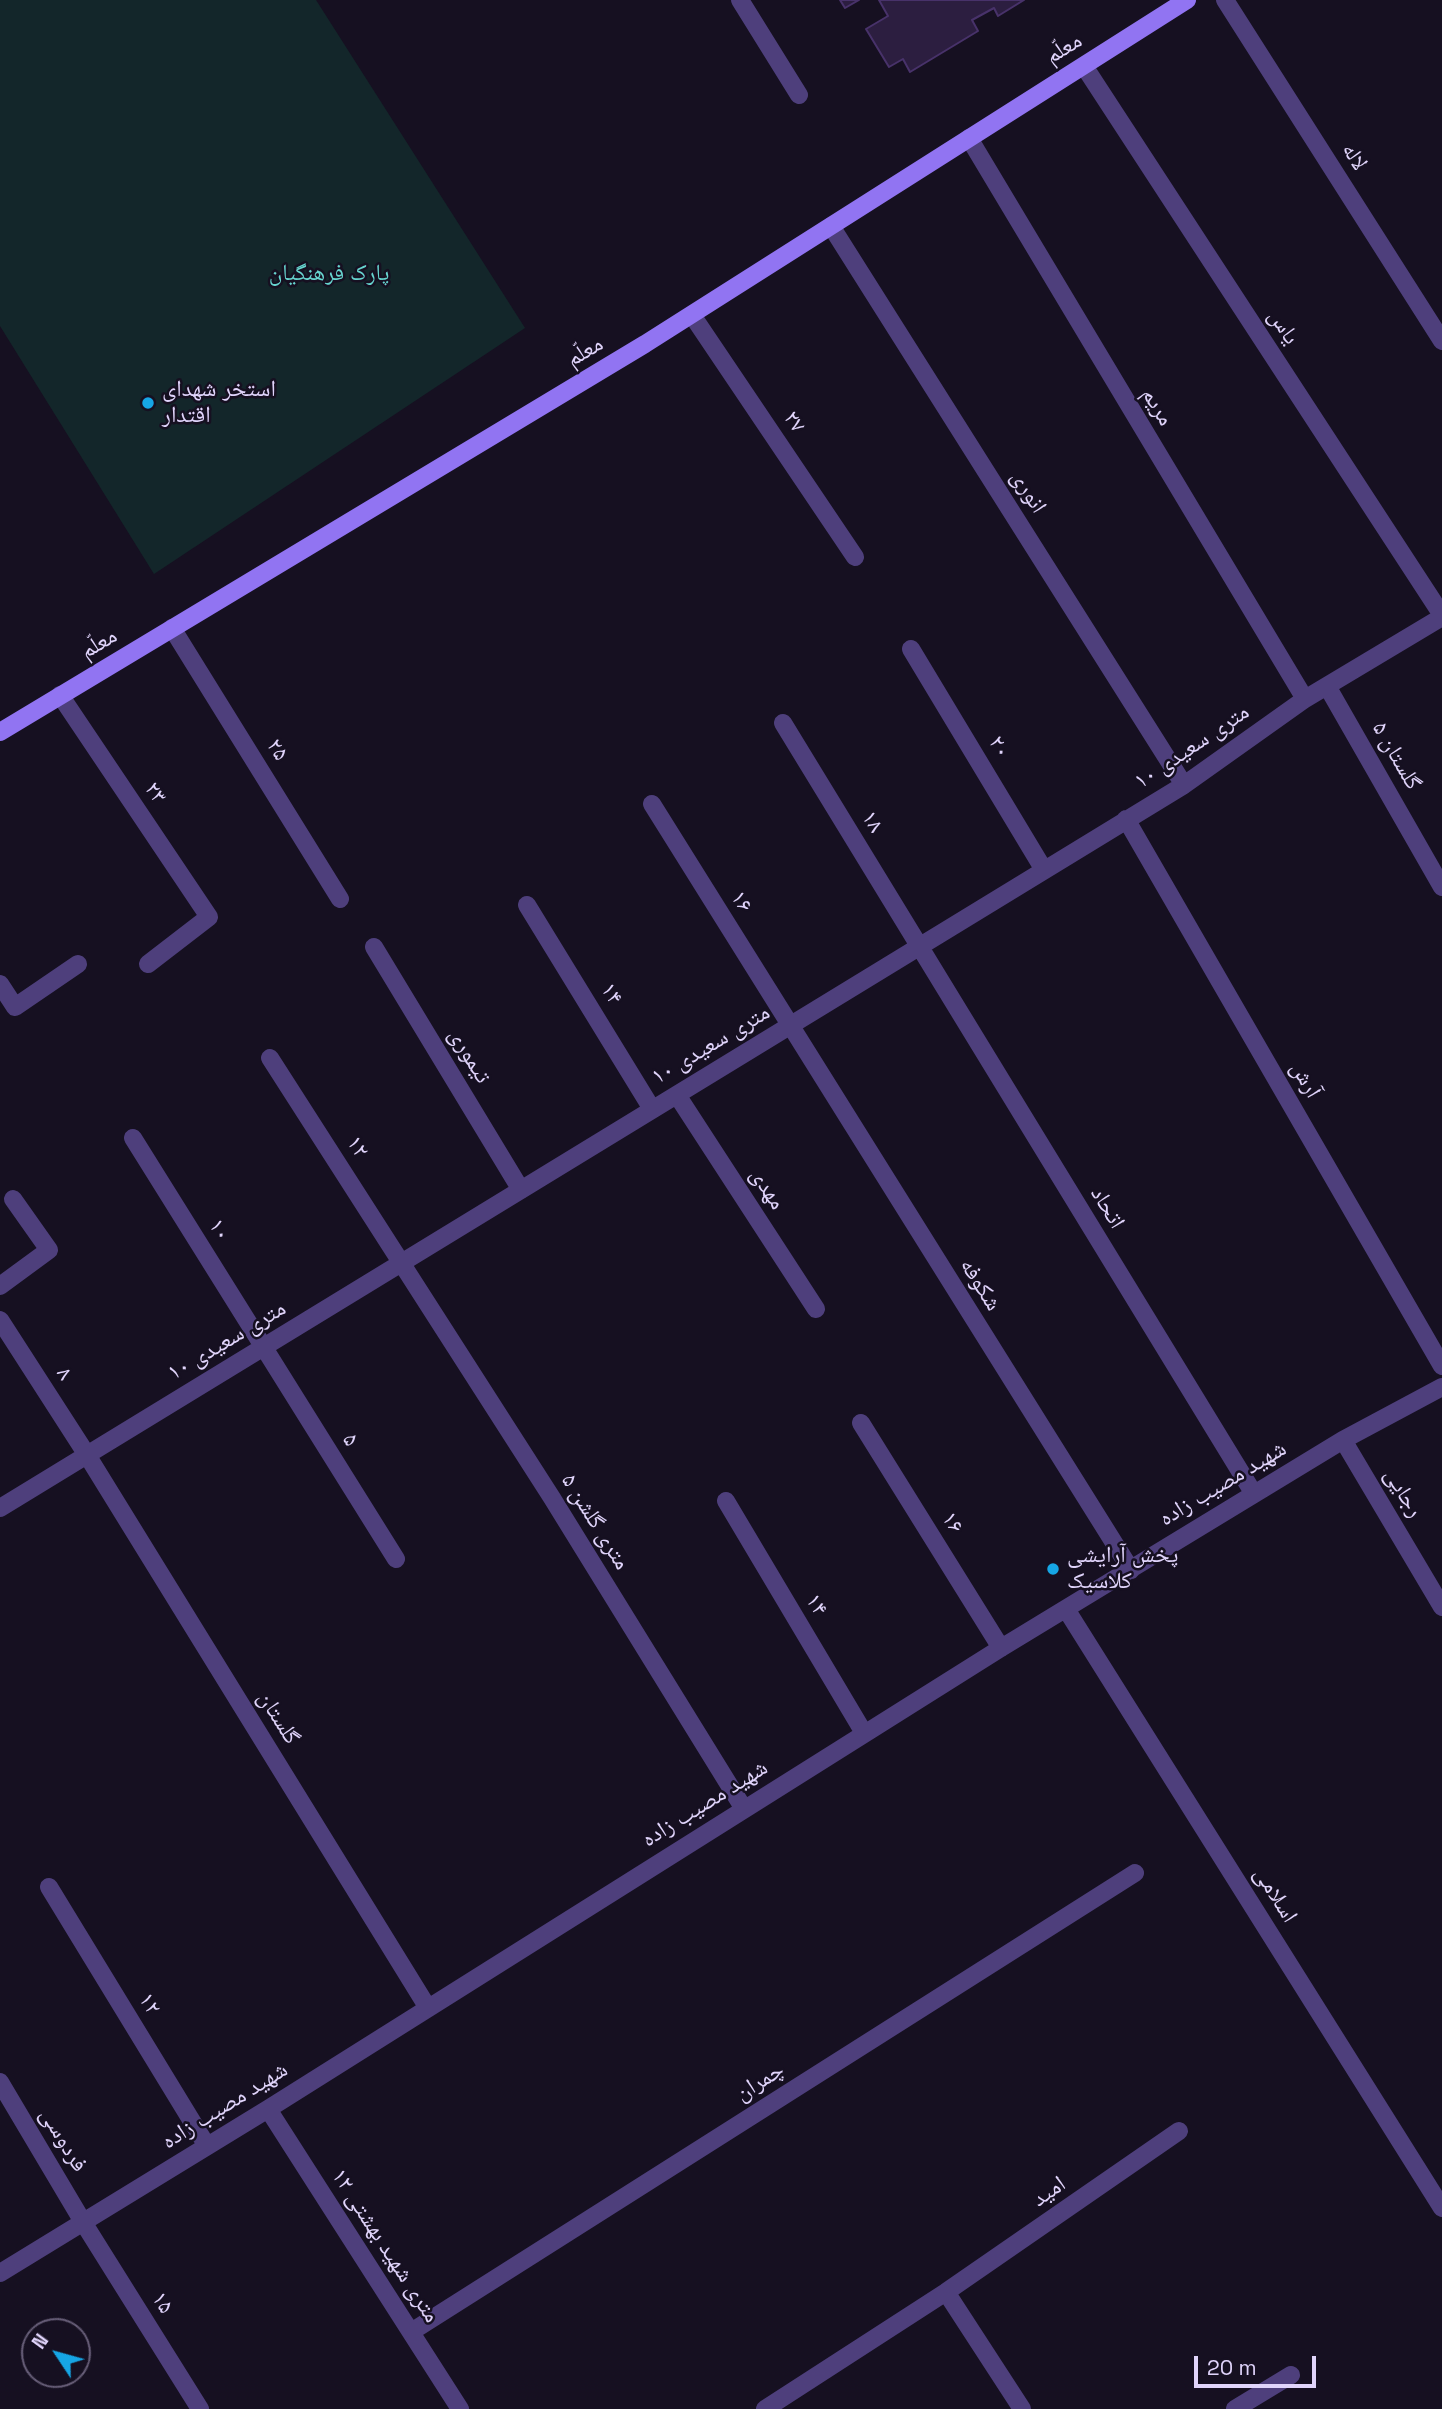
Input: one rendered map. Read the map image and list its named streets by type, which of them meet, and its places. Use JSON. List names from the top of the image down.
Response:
{
  "streets": {
    "street": [
      "معلّم",
      "لاله",
      "یاس",
      "مریم",
      "۲۷",
      "انوری",
      "۲۰",
      "۱۰ متری سعیدی",
      "۲۵",
      "گلستان ۵",
      "۲۳",
      "۱۸",
      "۱۶",
      "۱۴",
      "تیموری",
      "آرش",
      "۱۲",
      "مهدی",
      "اتحاد",
      "۱۰",
      "شکوفه",
      "۸",
      "۵",
      "شهید مصیب زاده",
      "رجایی",
      "۵ متری گلشن",
      "گلستان",
      "اسلامی",
      "چمران",
      "فردوسی",
      "امید",
      "۱۲ متری شهید بهشتی",
      "۱۵"
    ]
  },
  "crossings": [
    ["معلّم", "یاس"],
    ["معلّم", "مریم"],
    ["معلّم", "۲۷"],
    ["معلّم", "انوری"],
    ["معلّم", "۲۵"],
    ["معلّم", "۲۳"],
    ["یاس", "۱۰ متری سعیدی"],
    ["مریم", "۱۰ متری سعیدی"],
    ["انوری", "۱۰ متری سعیدی"],
    ["۲۰", "۱۰ متری سعیدی"],
    ["۱۰ متری سعیدی", "گلستان ۵"],
    ["۱۰ متری سعیدی", "۱۸"],
    ["۱۰ متری سعیدی", "۱۶"],
    ["۱۰ متری سعیدی", "۱۴"],
    ["۱۰ متری سعیدی", "تیموری"],
    ["۱۰ متری سعیدی", "آرش"],
    ["۱۰ متری سعیدی", "۱۲"],
    ["۱۰ متری سعیدی", "مهدی"],
    ["۱۰ متری سعیدی", "اتحاد"],
    ["۱۰ متری سعیدی", "۱۰"],
    ["۱۰ متری سعیدی", "شکوفه"],
    ["۱۰ متری سعیدی", "۸"],
    ["۱۰ متری سعیدی", "۵"],
    ["۱۰ متری سعیدی", "۵ متری گلشن"],
    ["۱۰ متری سعیدی", "گلستان"],
    ["۱۸", "اتحاد"],
    ["۱۶", "شکوفه"],
    ["۱۶", "شهید مصیب زاده"],
    ["۱۴", "شهید مصیب زاده"],
    ["۱۲", "شهید مصیب زاده"],
    ["۱۲", "۵ متری گلشن"],
    ["اتحاد", "شهید مصیب زاده"],
    ["۱۰", "۵"],
    ["شکوفه", "شهید مصیب زاده"],
    ["۸", "گلستان"],
    ["شهید مصیب زاده", "رجایی"],
    ["شهید مصیب زاده", "۵ متری گلشن"],
    ["شهید مصیب زاده", "گلستان"],
    ["شهید مصیب زاده", "اسلامی"],
    ["شهید مصیب زاده", "فردوسی"],
    ["شهید مصیب زاده", "۱۲ متری شهید بهشتی"],
    ["شهید مصیب زاده", "۱۵"],
    ["چمران", "۱۲ متری شهید بهشتی"],
    ["فردوسی", "۱۵"]
  ],
  "parks": ["پارک فرهنگیان"],
  "places": ["استخر شهدای اقتدار", "پخش آرایشی کلاسیک"],
  "scale_bar": "20 m",
  "north": "top left"
}
